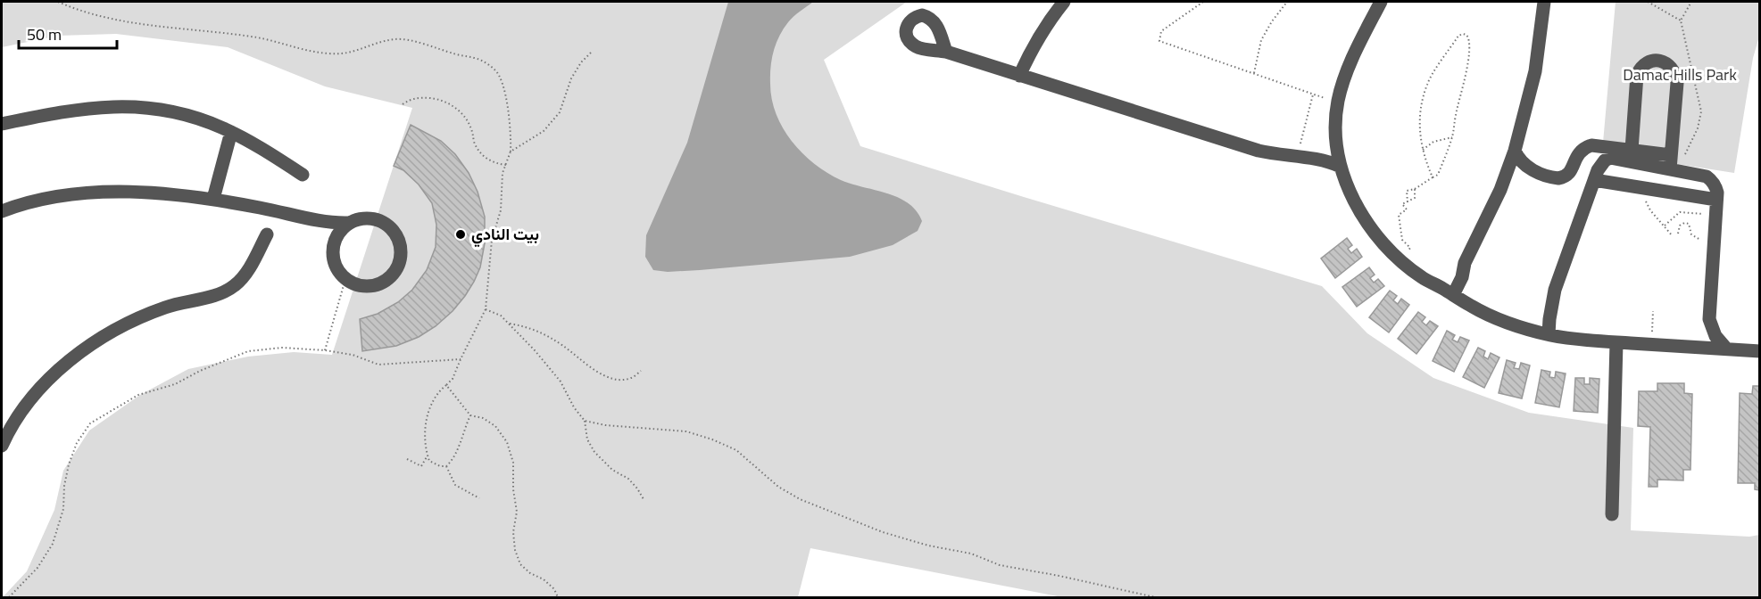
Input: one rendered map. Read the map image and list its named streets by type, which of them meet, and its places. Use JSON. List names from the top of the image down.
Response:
{
  "parks": ["Damac Hills Park"],
  "places": ["بيت النادي"],
  "scale_bar": "50 m"
}
